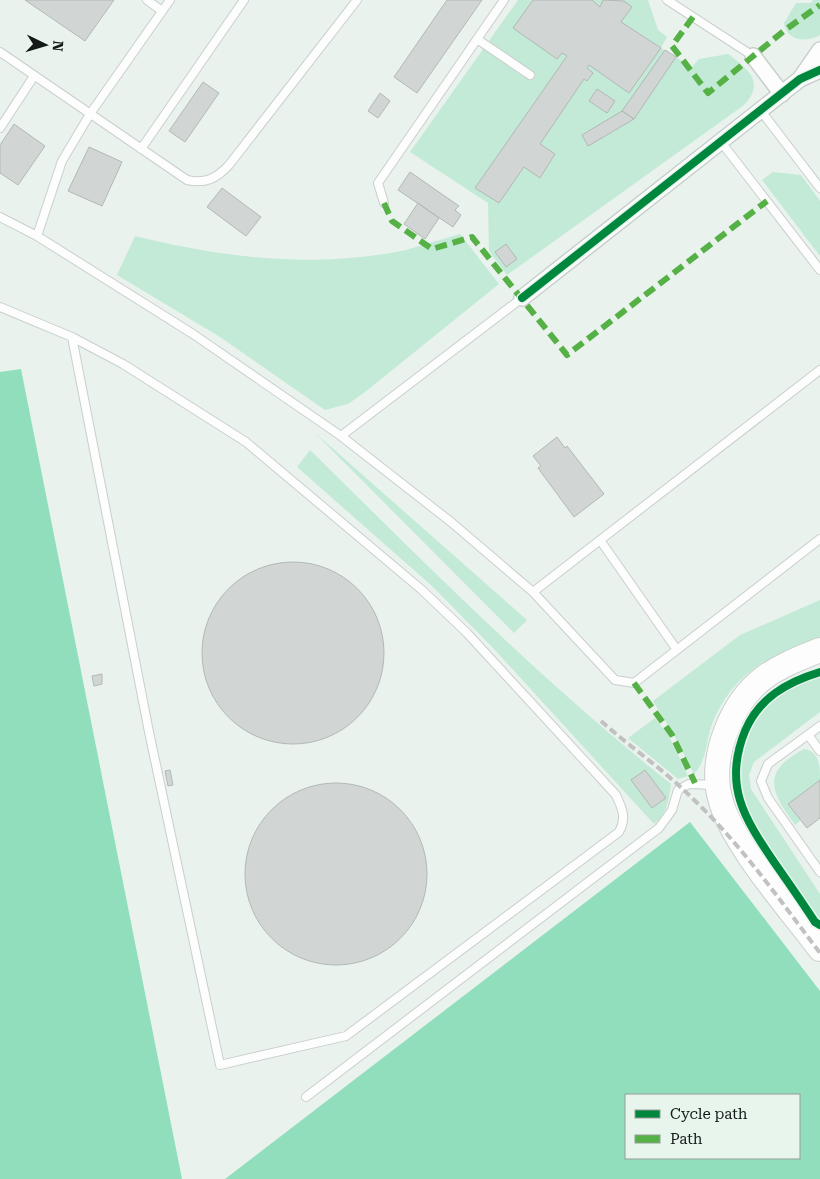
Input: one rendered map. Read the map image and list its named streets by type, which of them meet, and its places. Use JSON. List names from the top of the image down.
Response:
{
  "legend": ["Cycle path", "Path"],
  "north": "right"
}
